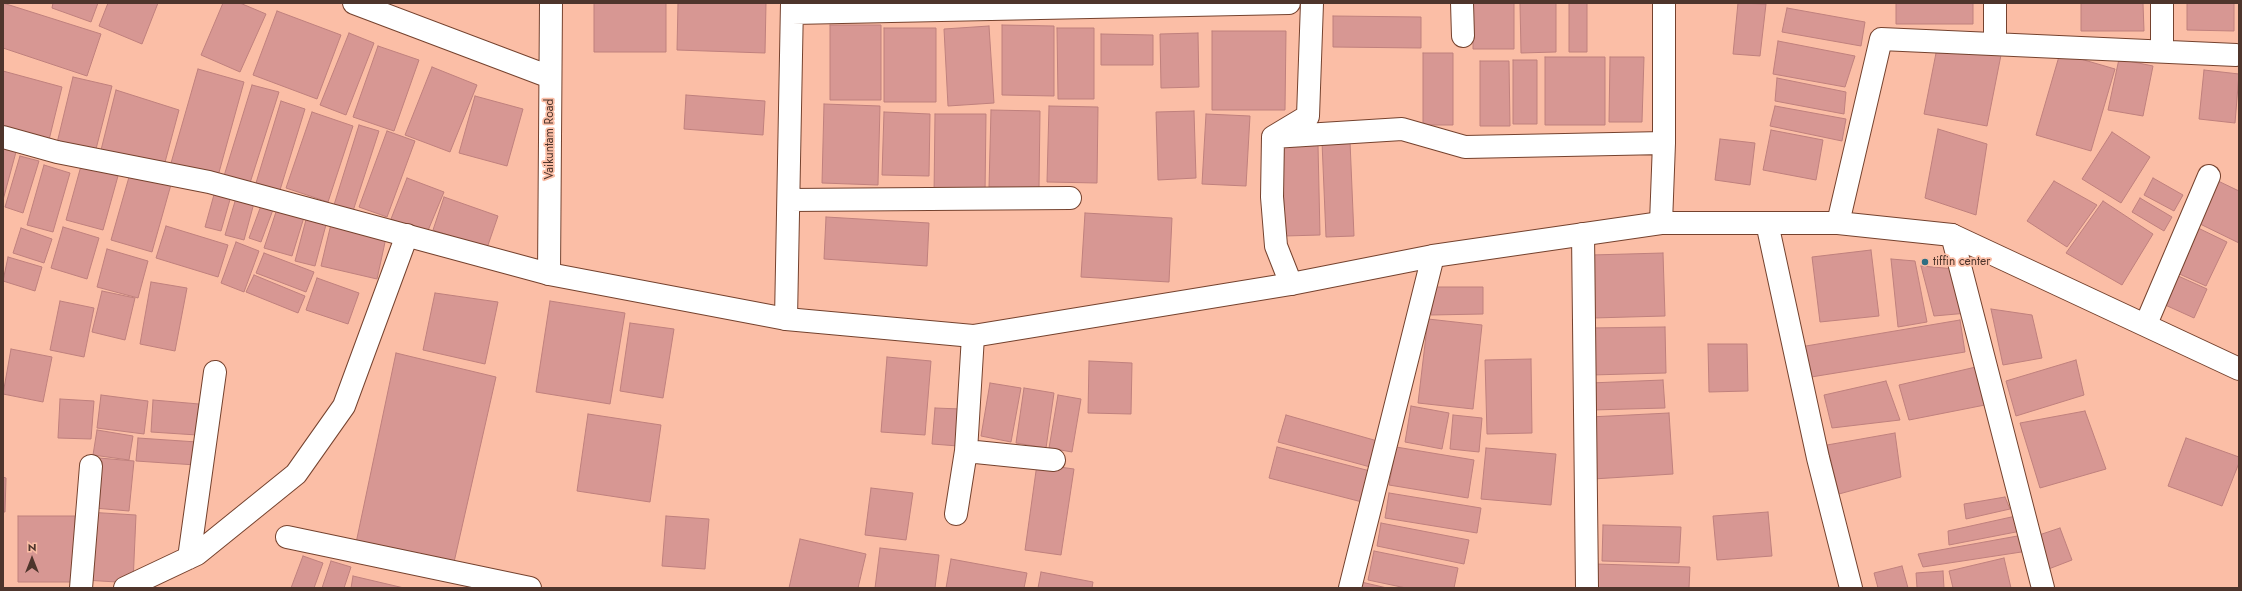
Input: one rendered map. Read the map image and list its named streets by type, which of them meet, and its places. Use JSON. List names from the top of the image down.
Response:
{
  "streets": {
    "street": ["Vaikuntam Road"]
  },
  "places": ["tiffin center"],
  "north": "top"
}
